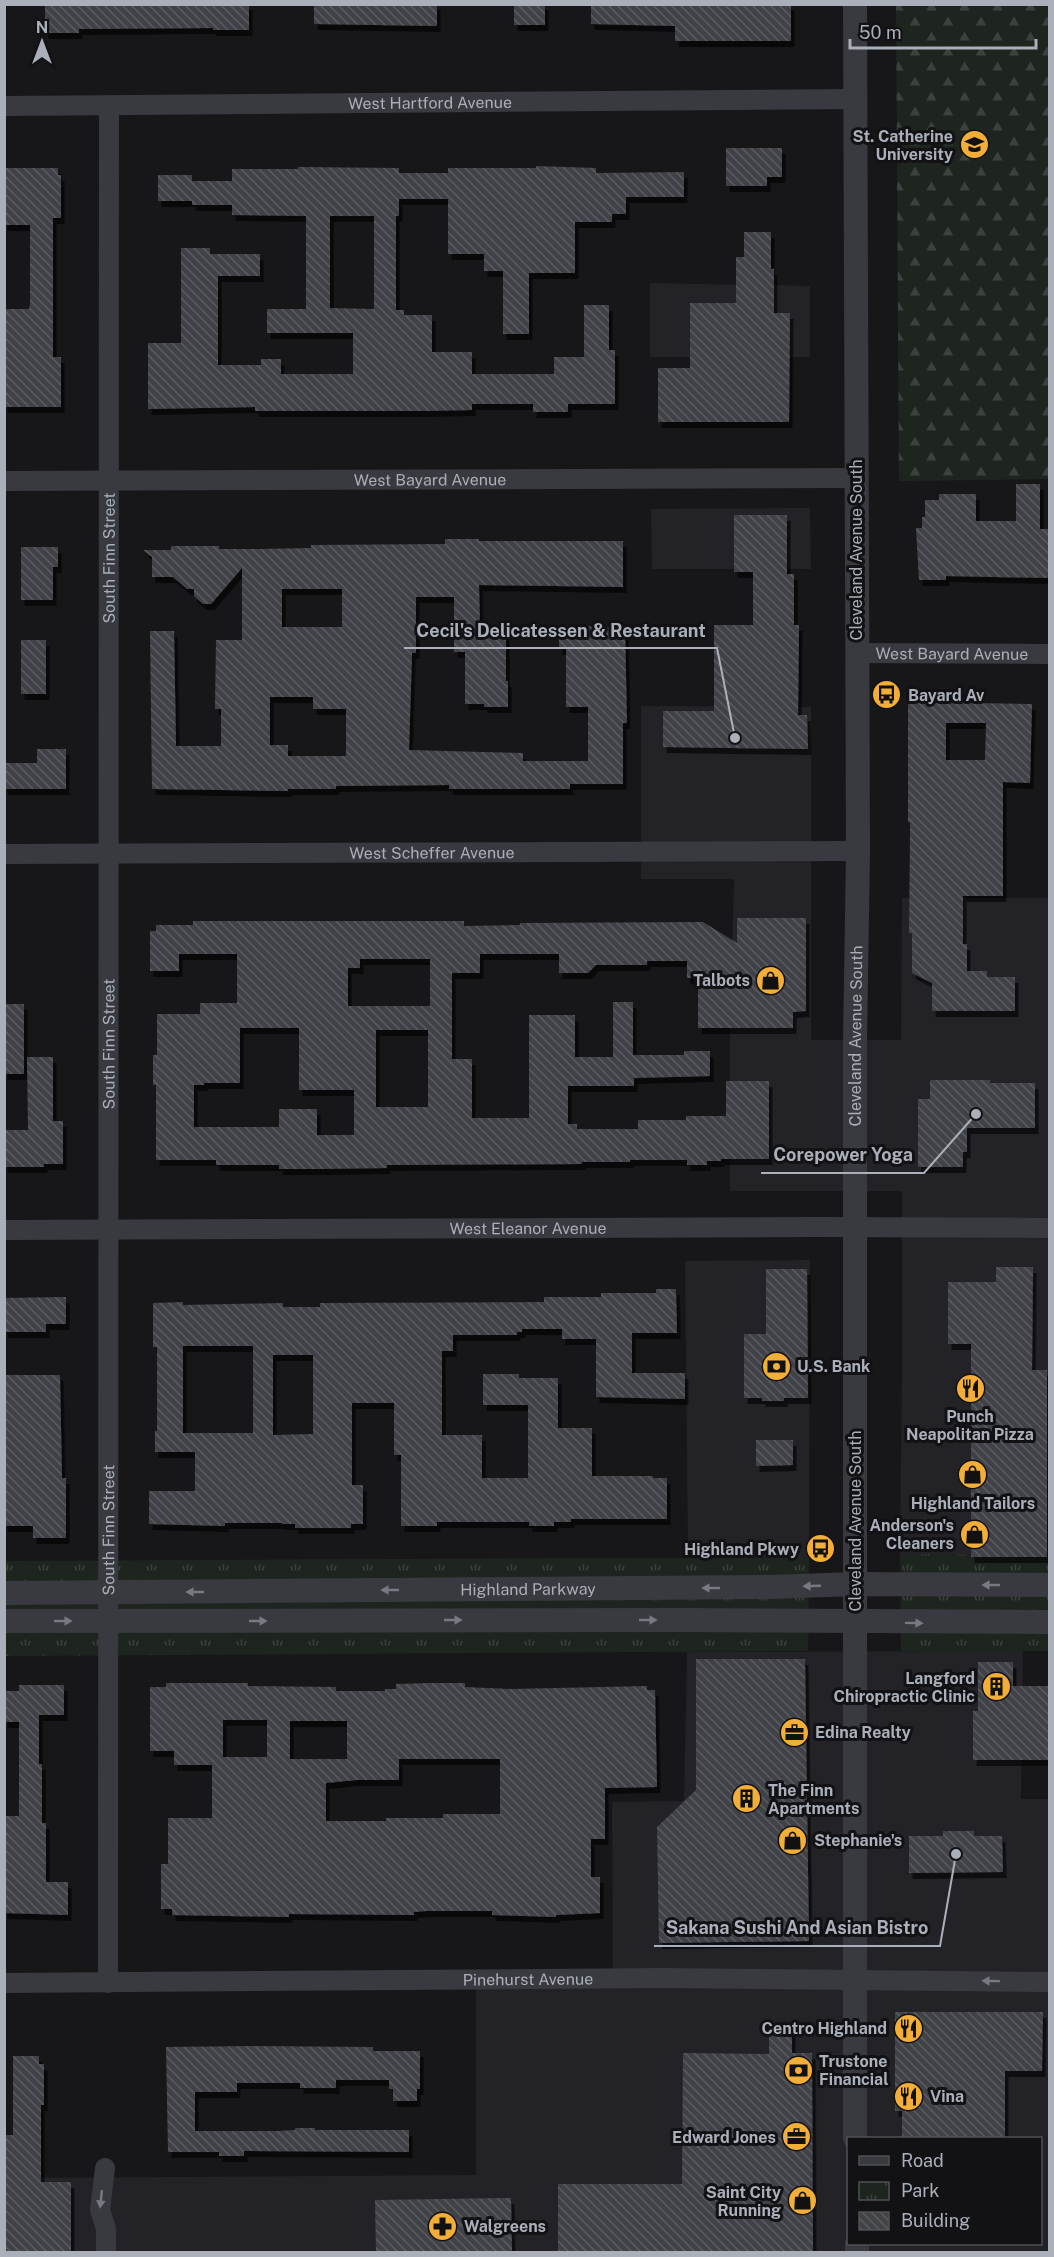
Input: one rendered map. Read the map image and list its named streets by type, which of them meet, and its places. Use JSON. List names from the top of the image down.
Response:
{
  "streets": {
    "street": [
      "West Hartford Avenue",
      "West Bayard Avenue",
      "Cleveland Avenue South",
      "South Finn Street",
      "West Scheffer Avenue",
      "West Eleanor Avenue",
      "Highland Parkway",
      "Pinehurst Avenue"
    ]
  },
  "crossings": [
    ["West Hartford Avenue", "Cleveland Avenue South"],
    ["West Hartford Avenue", "South Finn Street"],
    ["West Bayard Avenue", "Cleveland Avenue South"],
    ["West Bayard Avenue", "South Finn Street"],
    ["Cleveland Avenue South", "West Scheffer Avenue"],
    ["Cleveland Avenue South", "West Eleanor Avenue"],
    ["Cleveland Avenue South", "Highland Parkway"],
    ["Cleveland Avenue South", "Pinehurst Avenue"],
    ["South Finn Street", "West Scheffer Avenue"],
    ["South Finn Street", "West Eleanor Avenue"],
    ["South Finn Street", "Highland Parkway"],
    ["South Finn Street", "Pinehurst Avenue"]
  ],
  "places": {
    "school or university": ["St. Catherine University"],
    "bus stop": ["Bayard Av", "Highland Pkwy"],
    "other": ["Cecil's Delicatessen & Restaurant", "Corepower Yoga", "Sakana Sushi And Asian Bistro"],
    "shop": [
      "Talbots",
      "Highland Tailors",
      "Anderson's Cleaners",
      "Stephanie's",
      "Saint City Running"
    ],
    "bank": ["U.S. Bank", "Trustone Financial"],
    "restaurant": ["Punch Neapolitan Pizza", "Centro Highland", "Vina"],
    "building": ["Langford Chiropractic Clinic", "The Finn Apartments"],
    "office": ["Edina Realty", "Edward Jones"],
    "pharmacy": ["Walgreens"]
  },
  "legend": ["Road", "Park", "Building"],
  "scale_bar": "50 m",
  "north": "top"
}
